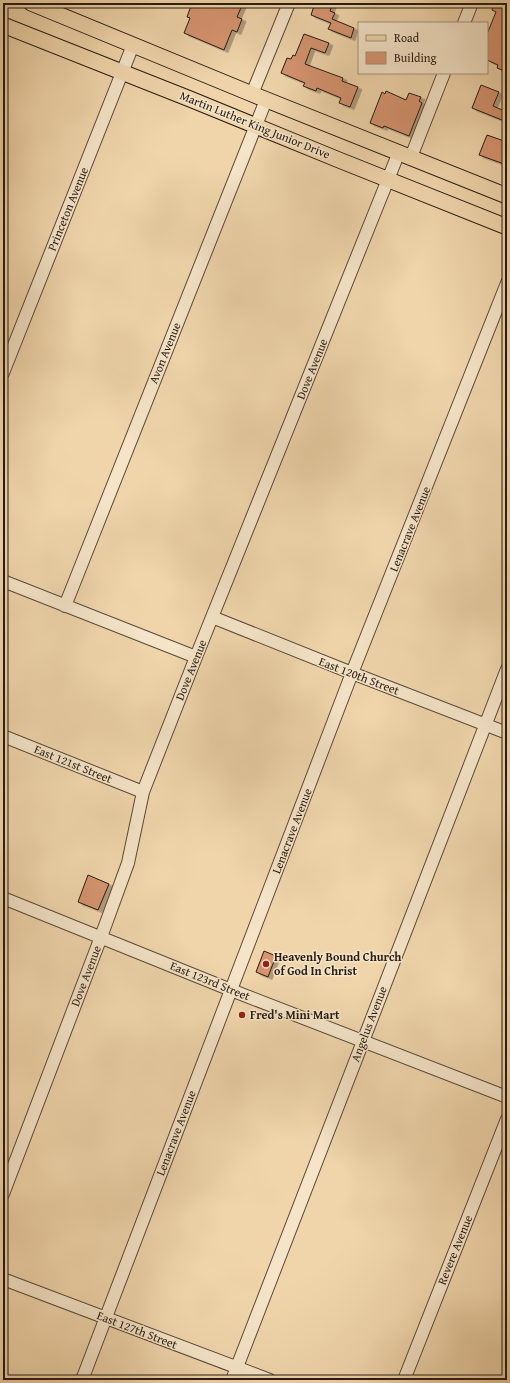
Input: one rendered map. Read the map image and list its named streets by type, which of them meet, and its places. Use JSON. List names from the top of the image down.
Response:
{
  "streets": {
    "main road": ["Martin Luther King Junior Drive"],
    "street": [
      "Princeton Avenue",
      "Avon Avenue",
      "Dove Avenue",
      "Lenacrave Avenue",
      "East 120th Street",
      "East 121st Street",
      "East 123rd Street",
      "Angelus Avenue",
      "Revere Avenue",
      "East 127th Street"
    ]
  },
  "crossings": [
    ["Martin Luther King Junior Drive", "Princeton Avenue"],
    ["Martin Luther King Junior Drive", "Avon Avenue"],
    ["Martin Luther King Junior Drive", "Dove Avenue"],
    ["Dove Avenue", "East 120th Street"],
    ["Dove Avenue", "East 121st Street"],
    ["Dove Avenue", "East 123rd Street"],
    ["Lenacrave Avenue", "East 120th Street"],
    ["Lenacrave Avenue", "East 123rd Street"],
    ["Lenacrave Avenue", "East 127th Street"],
    ["East 120th Street", "Angelus Avenue"],
    ["East 123rd Street", "Angelus Avenue"],
    ["Angelus Avenue", "East 127th Street"]
  ],
  "places": ["Heavenly Bound Church of God In Christ", "Fred's Mini Mart"],
  "legend": ["Road", "Building"]
}
